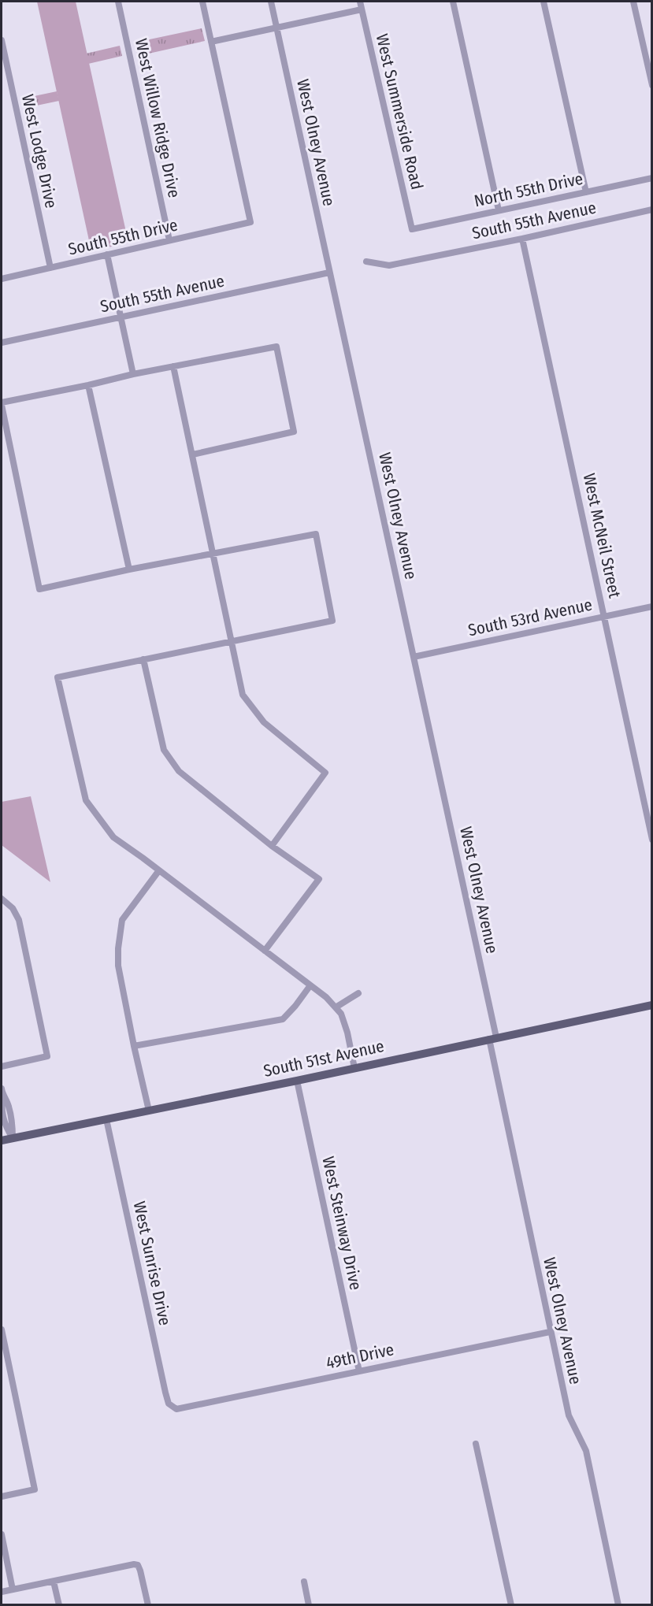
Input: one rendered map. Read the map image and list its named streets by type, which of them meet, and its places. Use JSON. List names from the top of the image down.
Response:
{
  "streets": {
    "main road": ["South 51st Avenue"],
    "street": [
      "West Summerside Road",
      "West Willow Ridge Drive",
      "West Olney Avenue",
      "West Lodge Drive",
      "North 55th Drive",
      "South 55th Avenue",
      "South 55th Drive",
      "West McNeil Street",
      "South 53rd Avenue",
      "West Steinway Drive",
      "West Sunrise Drive",
      "49th Drive"
    ]
  },
  "crossings": [
    ["West Summerside Road", "North 55th Drive"],
    ["West Willow Ridge Drive", "South 55th Drive"],
    ["West Olney Avenue", "South 55th Avenue"],
    ["West Olney Avenue", "South 53rd Avenue"],
    ["West Olney Avenue", "South 51st Avenue"],
    ["West Olney Avenue", "49th Drive"],
    ["West Lodge Drive", "South 55th Drive"],
    ["South 55th Avenue", "West McNeil Street"],
    ["West McNeil Street", "South 53rd Avenue"],
    ["South 51st Avenue", "West Steinway Drive"],
    ["South 51st Avenue", "West Sunrise Drive"],
    ["West Steinway Drive", "49th Drive"],
    ["West Sunrise Drive", "49th Drive"]
  ]
}
